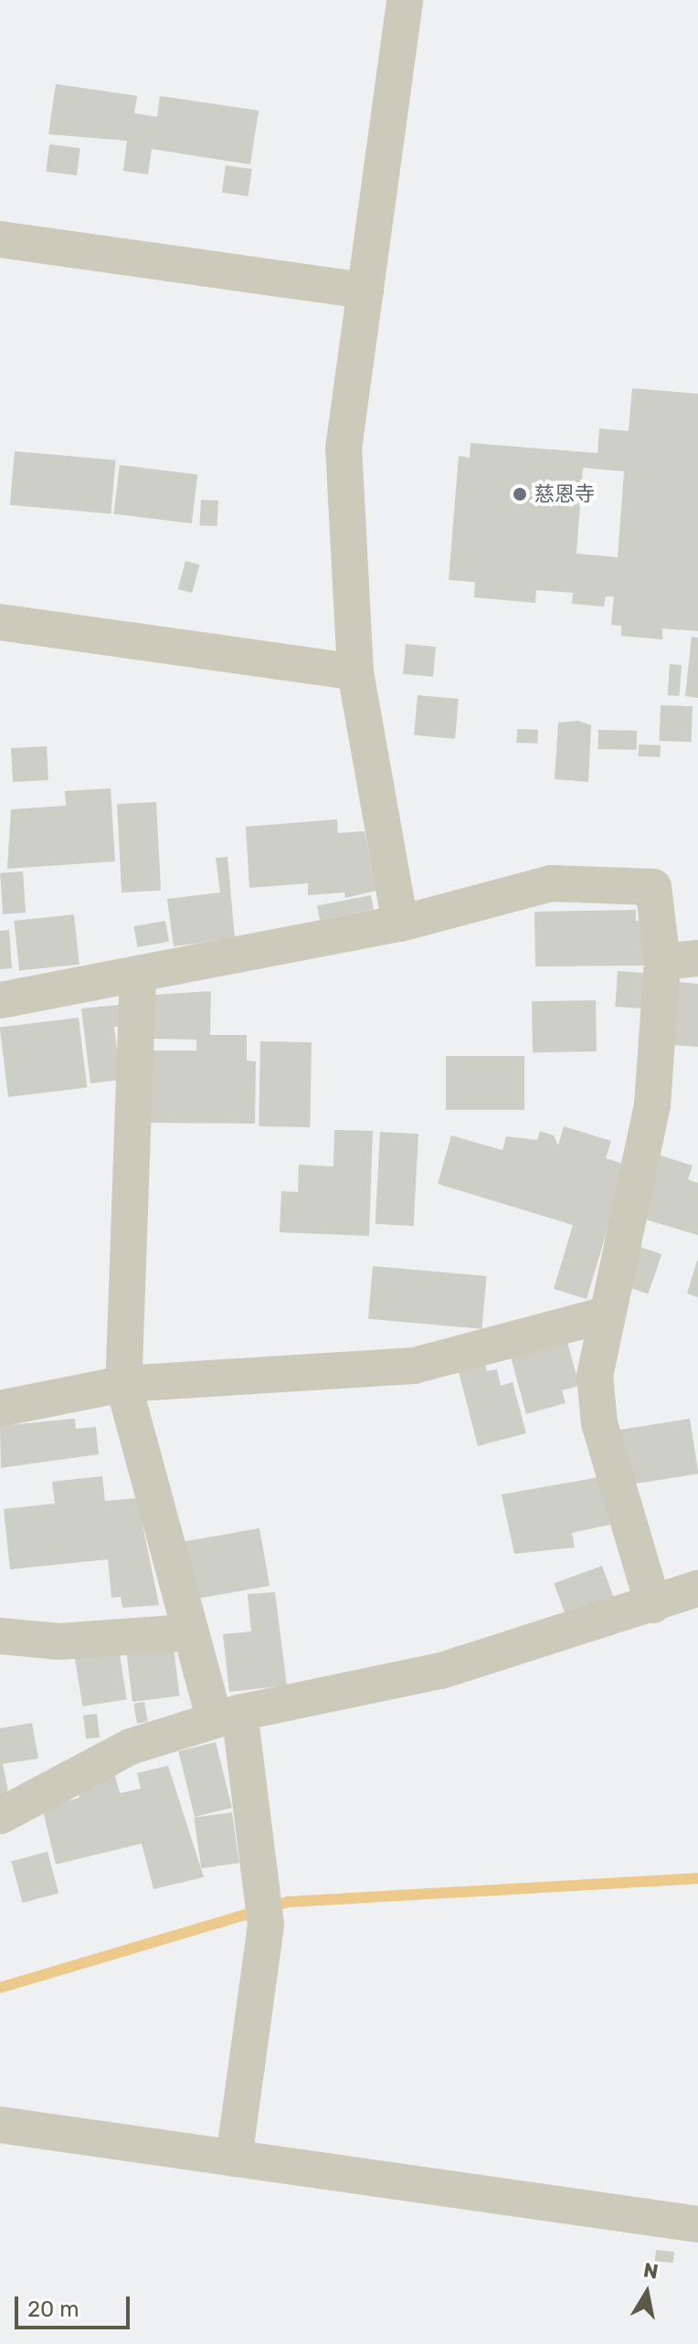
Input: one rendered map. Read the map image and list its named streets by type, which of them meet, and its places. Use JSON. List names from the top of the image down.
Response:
{
  "places": ["慈恩寺"],
  "scale_bar": "20 m",
  "north": "top"
}
